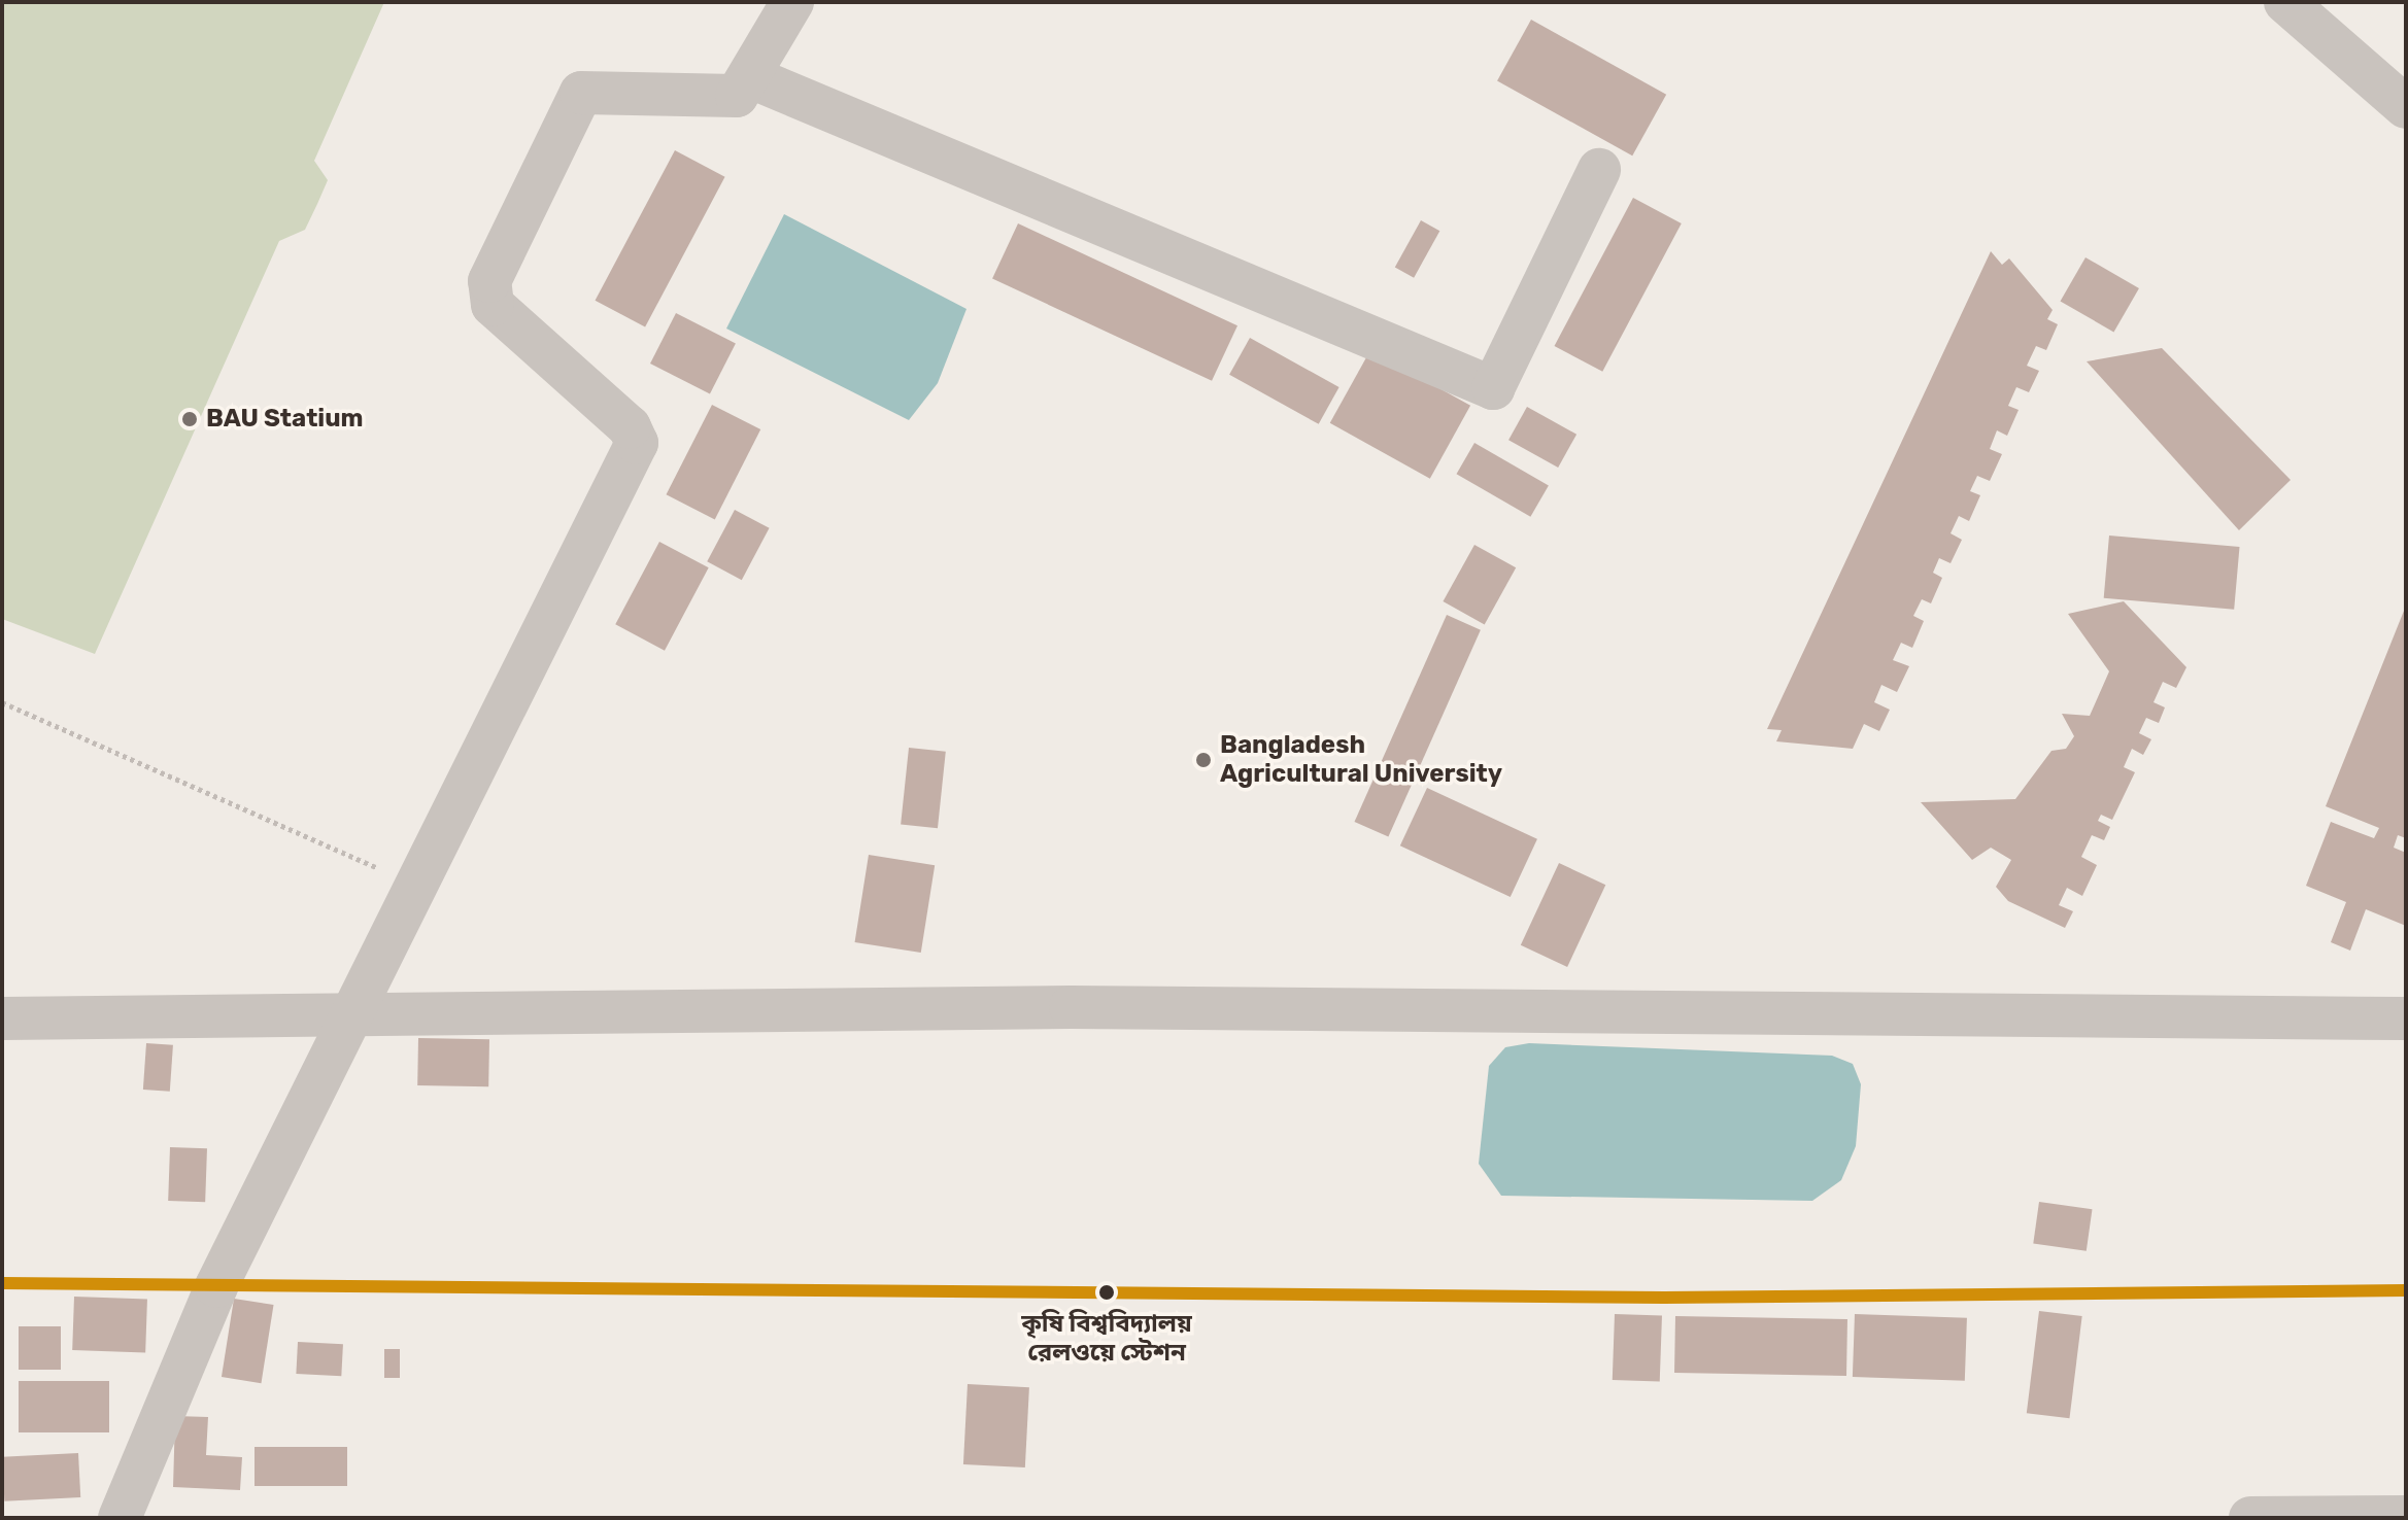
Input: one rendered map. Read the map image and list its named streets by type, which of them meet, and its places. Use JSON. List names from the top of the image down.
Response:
{
  "places": ["BAU Statium", "Bangladesh Agricultural University", "কৃষি বিশ্ববিদ্যালয় রেলওয়ে স্টেশন"]
}
